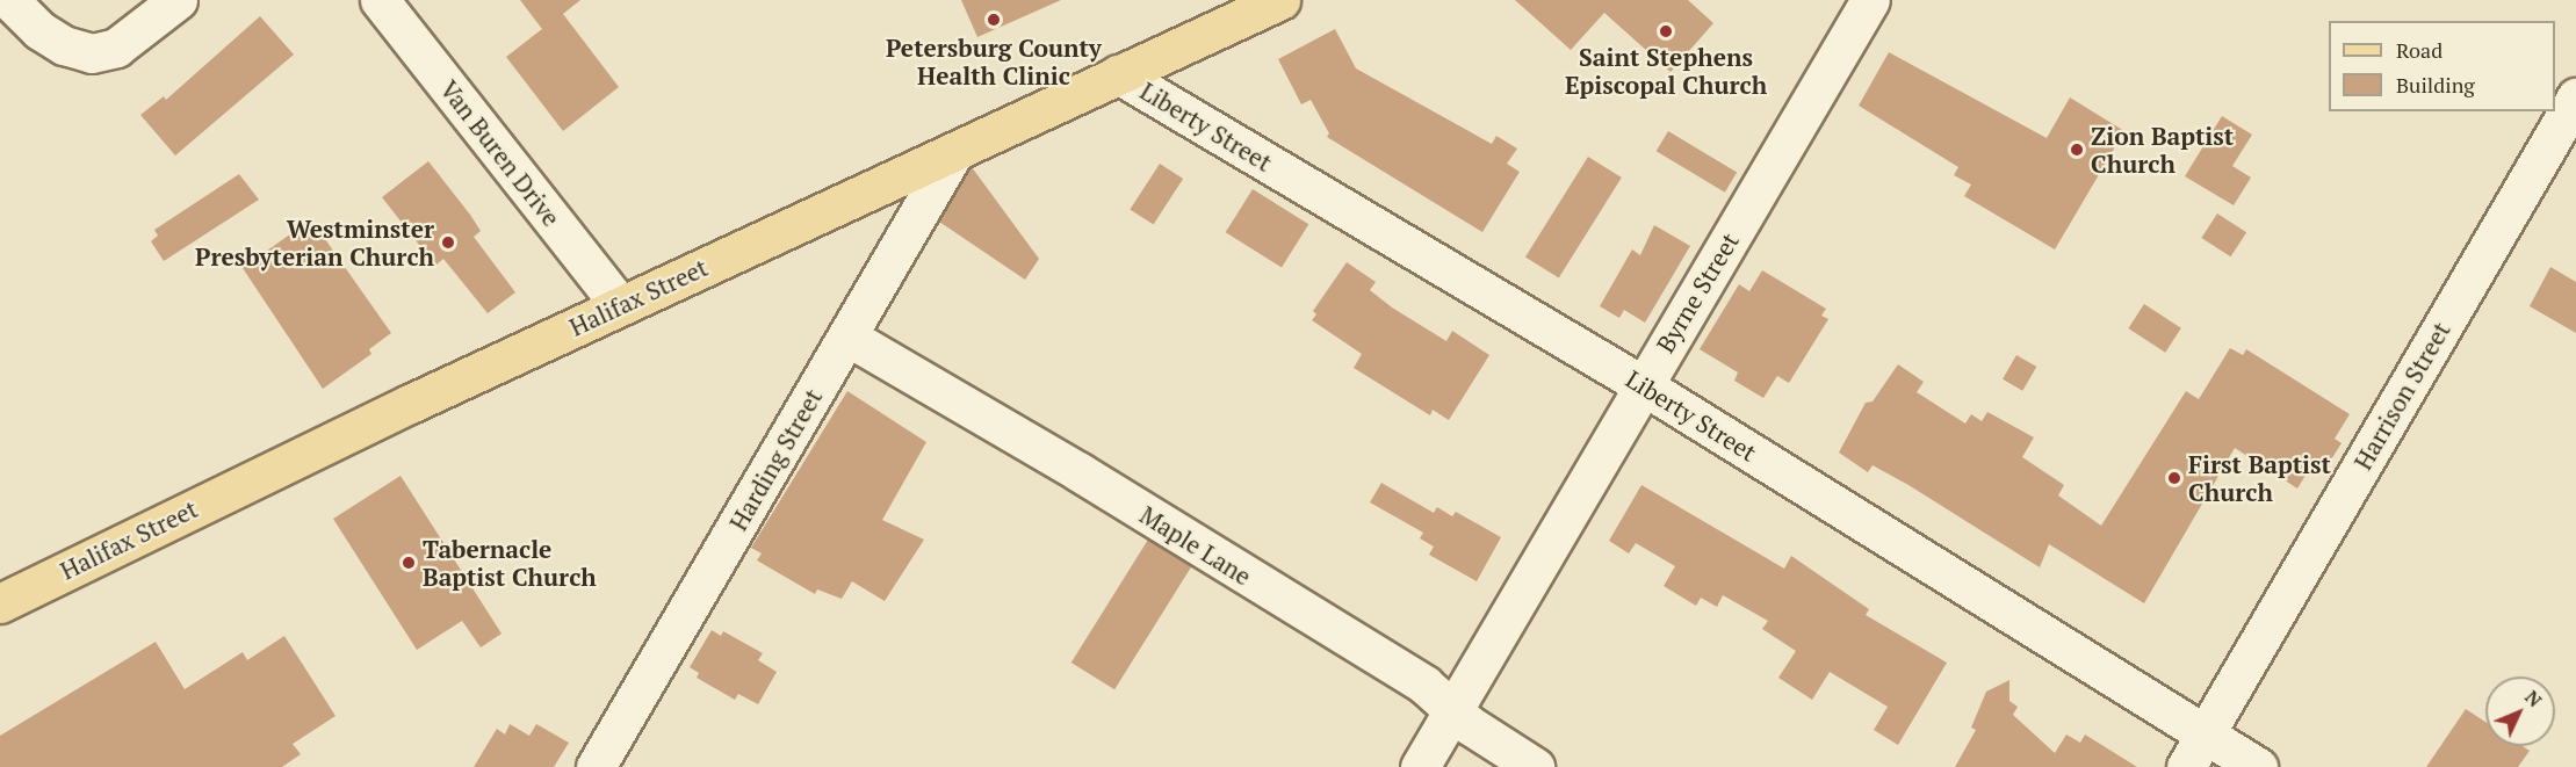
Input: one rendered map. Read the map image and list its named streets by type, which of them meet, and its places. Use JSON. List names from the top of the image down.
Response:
{
  "streets": {
    "main road": ["Halifax Street"],
    "street": [
      "Liberty Street",
      "Van Buren Drive",
      "Byrne Street",
      "Harrison Street",
      "Harding Street",
      "Maple Lane"
    ]
  },
  "crossings": [
    ["Liberty Street", "Byrne Street"],
    ["Liberty Street", "Halifax Street"],
    ["Liberty Street", "Harrison Street"],
    ["Van Buren Drive", "Halifax Street"],
    ["Byrne Street", "Maple Lane"],
    ["Halifax Street", "Harding Street"],
    ["Harding Street", "Maple Lane"]
  ],
  "places": [
    "Petersburg County Health Clinic",
    "Saint Stephens Episcopal Church",
    "Zion Baptist Church",
    "Westminster Presbyterian Church",
    "First Baptist Church",
    "Tabernacle Baptist Church"
  ],
  "legend": ["Road", "Building"],
  "north": "top right"
}
